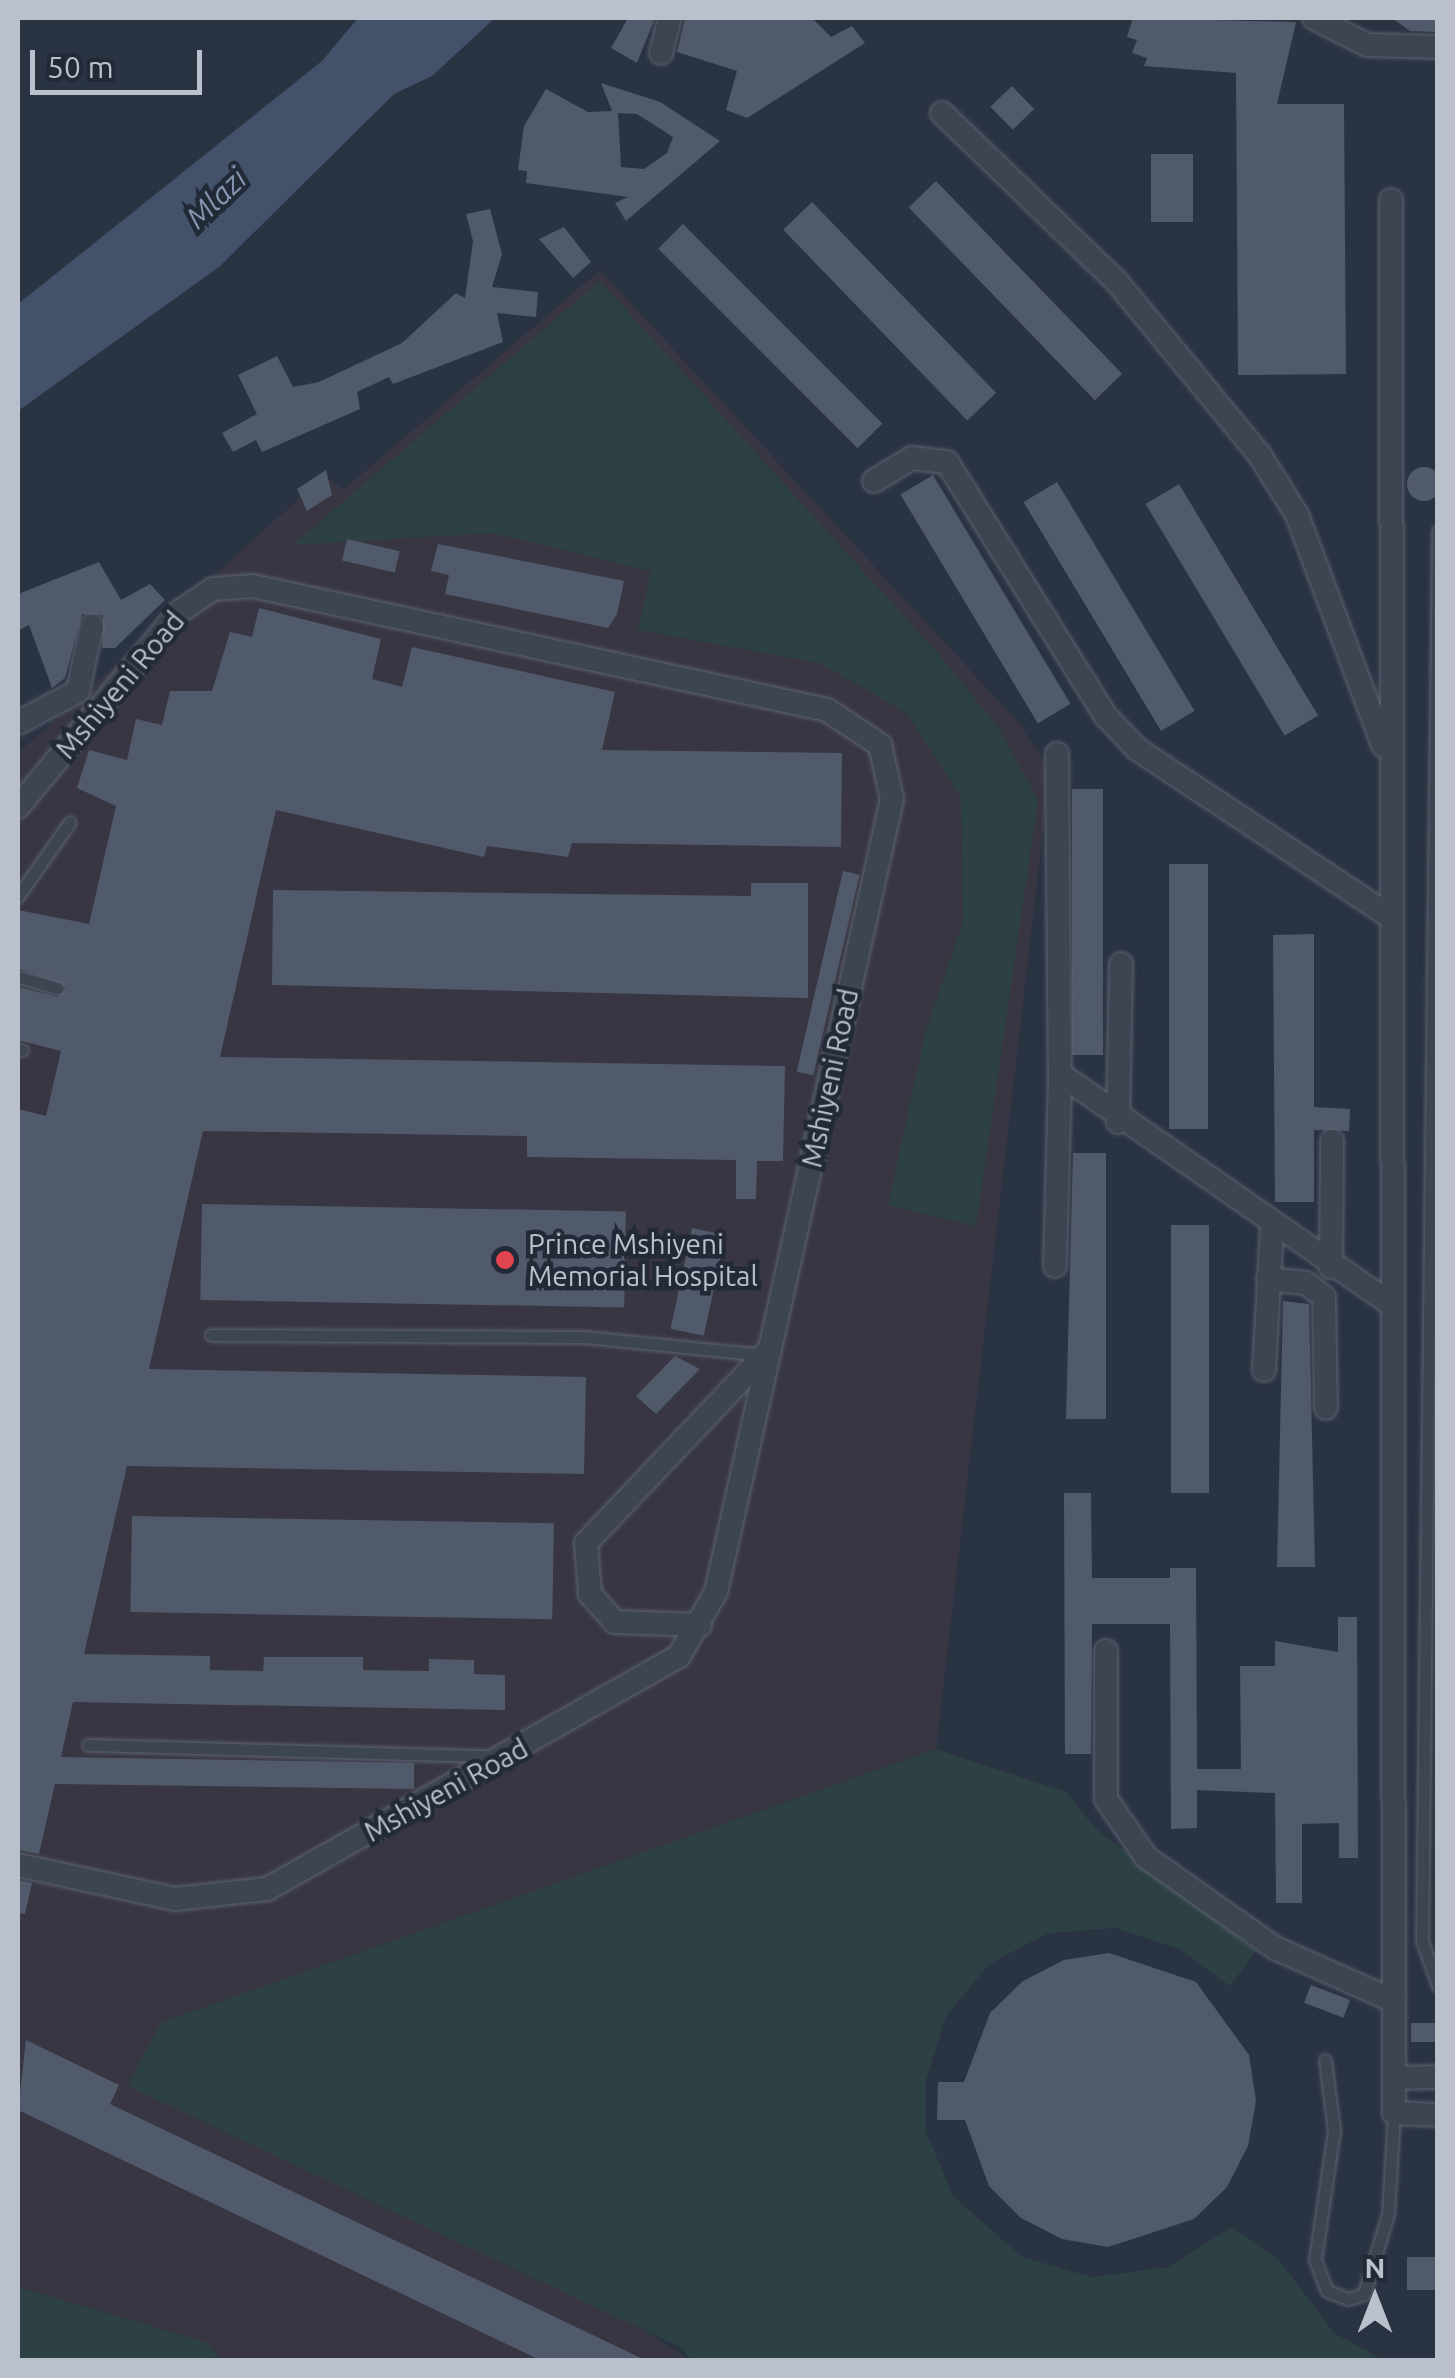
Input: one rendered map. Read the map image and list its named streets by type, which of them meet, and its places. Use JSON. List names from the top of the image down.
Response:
{
  "streets": {
    "street": ["Mshiyeni Road"]
  },
  "water": ["Mlazi"],
  "places": ["Prince Mshiyeni Memorial Hospital"],
  "scale_bar": "50 m",
  "north": "top"
}
